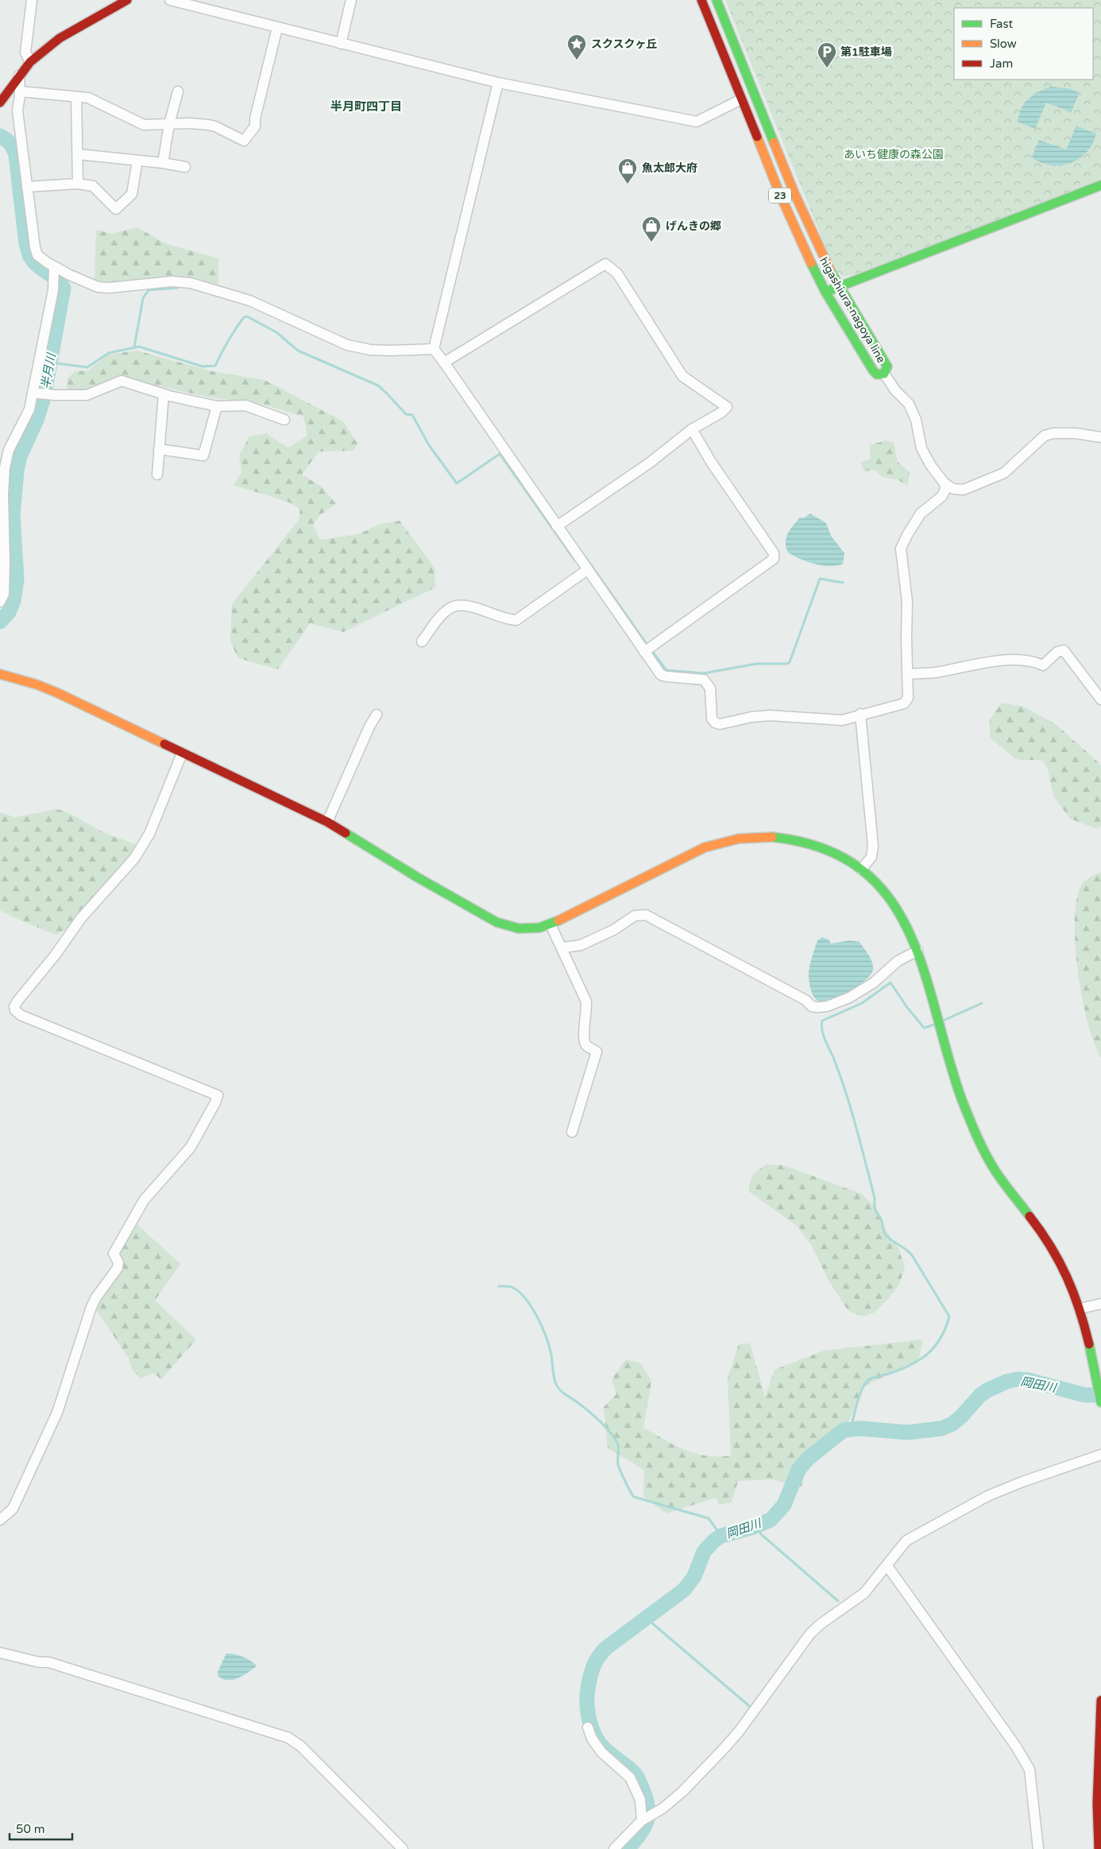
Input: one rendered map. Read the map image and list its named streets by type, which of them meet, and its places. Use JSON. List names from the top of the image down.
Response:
{
  "streets": {
    "street": ["23", "higashiura-nagoya line"]
  },
  "districts": ["半月町四丁目"],
  "water": ["半月川", "岡田川"],
  "parks": ["あいち健康の森公園"],
  "places": {
    "place": ["スクスクヶ丘"],
    "parking": ["第1駐車場"],
    "shop": ["魚太郎大府", "げんきの郷"]
  },
  "legend": ["Fast", "Slow", "Jam"],
  "scale_bar": "50 m"
}
